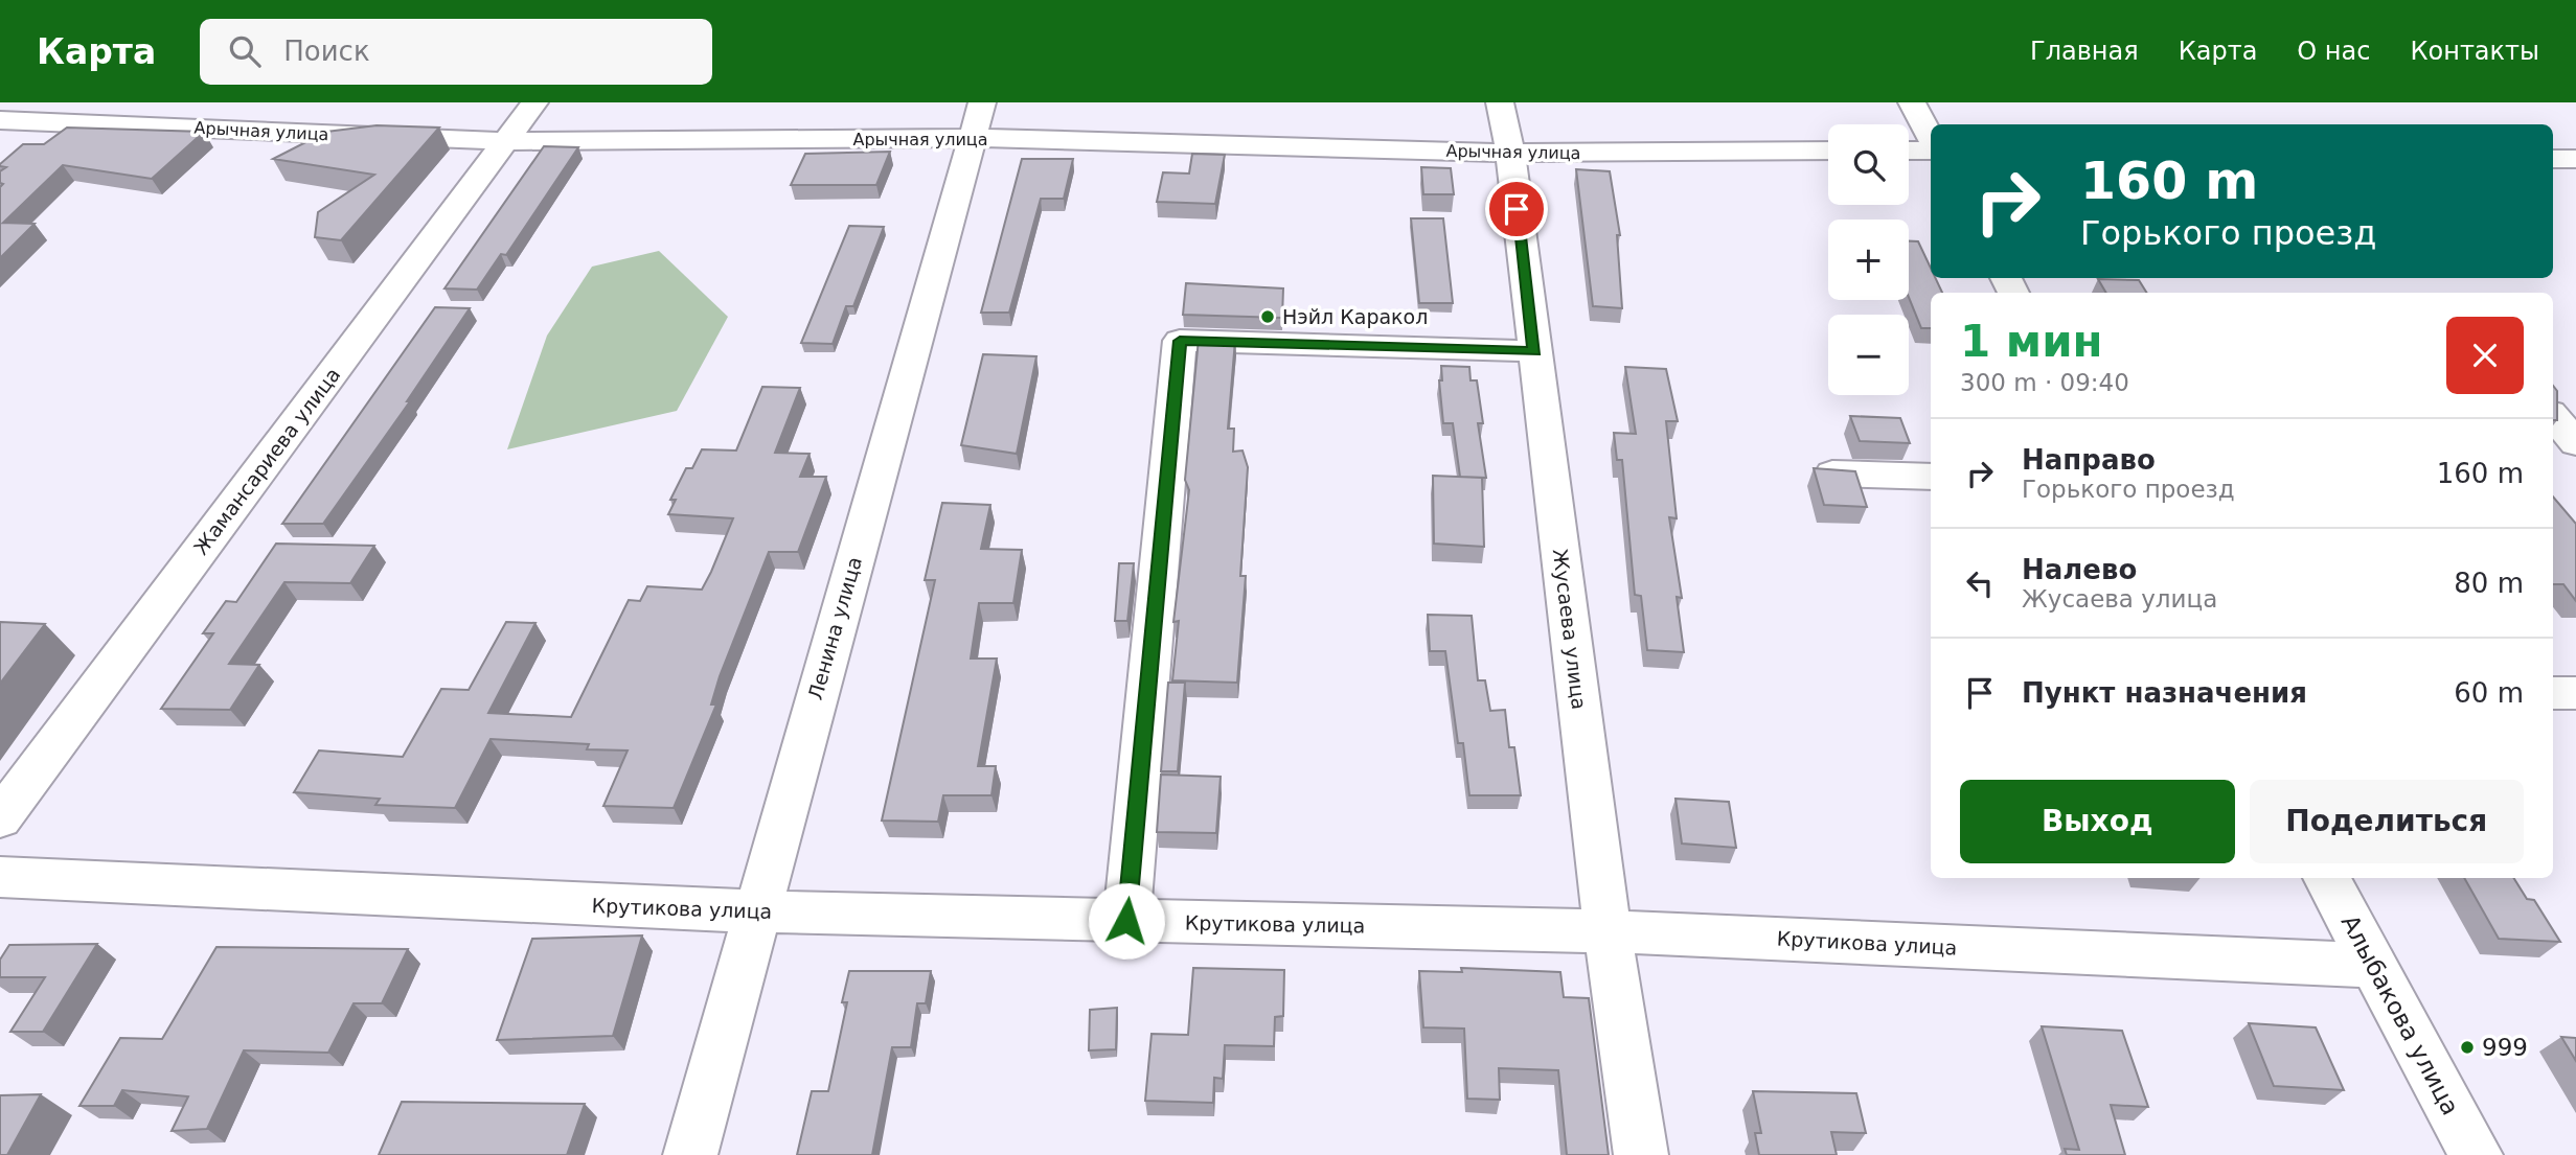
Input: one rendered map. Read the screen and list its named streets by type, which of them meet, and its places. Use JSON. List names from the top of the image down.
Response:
{
  "streets": {
    "street": [
      "Арычная улица",
      "Жамансариева улица",
      "Ленина улица",
      "Жусаева улица",
      "Крутикова улица",
      "Алыбакова улица"
    ]
  },
  "crossings": [
    ["Арычная улица", "Жамансариева улица"],
    ["Арычная улица", "Ленина улица"],
    ["Арычная улица", "Жусаева улица"],
    ["Ленина улица", "Крутикова улица"],
    ["Жусаева улица", "Крутикова улица"],
    ["Крутикова улица", "Алыбакова улица"]
  ],
  "places": ["Нэйл Каракол", "999"],
  "page": {
    "header": "Карта",
    "search": "Поиск",
    "nav": [
      "Главная",
      "Карта",
      "О нас",
      "Контакты"
    ],
    "map_buttons": ["+", "−"],
    "turn": ["160 m", "Горького проезд"],
    "heading": ["1 мин", "300 m · 09:40"],
    "list": [
      {
        "name": "Направо",
        "note": "Горького проезд",
        "value": "160 m"
      },
      {
        "name": "Налево",
        "note": "Жусаева улица",
        "value": "80 m"
      },
      {
        "name": "Пункт назначения",
        "value": "60 m"
      }
    ],
    "buttons": ["Выход", "Поделиться"]
  }
}
